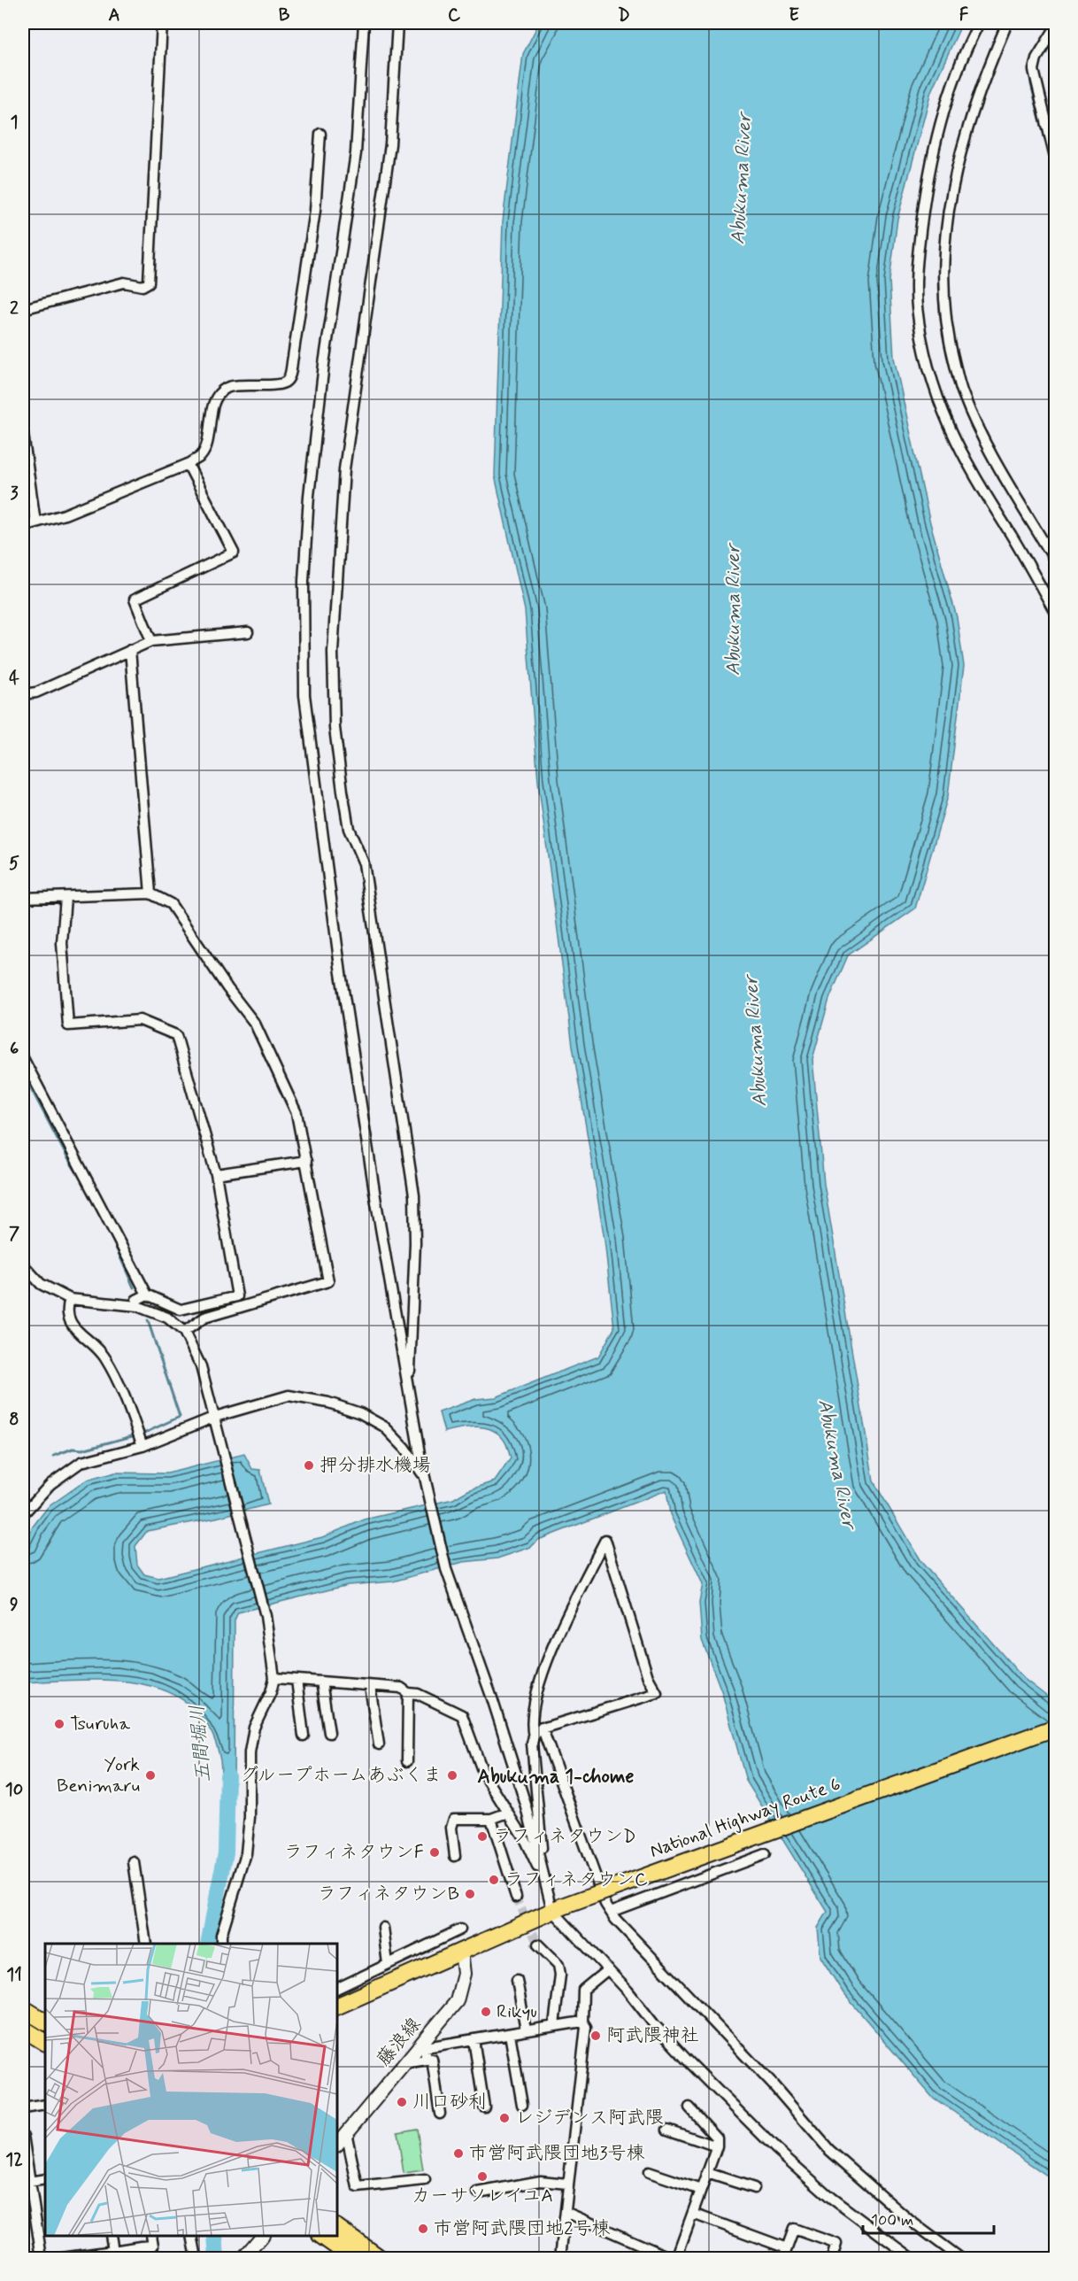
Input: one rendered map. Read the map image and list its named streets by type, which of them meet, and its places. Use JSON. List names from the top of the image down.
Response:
{
  "streets": {
    "highway": ["National Highway Route 6"],
    "street": ["藤浪線"]
  },
  "crossings": [
    ["National Highway Route 6", "藤浪線"]
  ],
  "districts": ["Abukuma 1-chome"],
  "water": ["Abukuma River", "五間堀川"],
  "places": [
    "押分排水機場",
    "Tsuruha",
    "York Benimaru",
    "グループホームあぶくま",
    "ラフィネタウンD",
    "ラフィネタウンF",
    "ラフィネタウンC",
    "ラフィネタウンB",
    "Rikyu",
    "阿武隈神社",
    "川口砂利",
    "レジデンス阿武隈",
    "市営阿武隈団地3号棟",
    "カーサソレイユA",
    "市営阿武隈団地2号棟"
  ],
  "scale_bar": "100 m",
  "grid": {
    "columns": [
      "A",
      "B",
      "C",
      "D",
      "E",
      "F"
    ],
    "rows": [
      "1",
      "2",
      "3",
      "4",
      "5",
      "6",
      "7",
      "8",
      "9",
      "10",
      "11",
      "12"
    ]
  }
}
